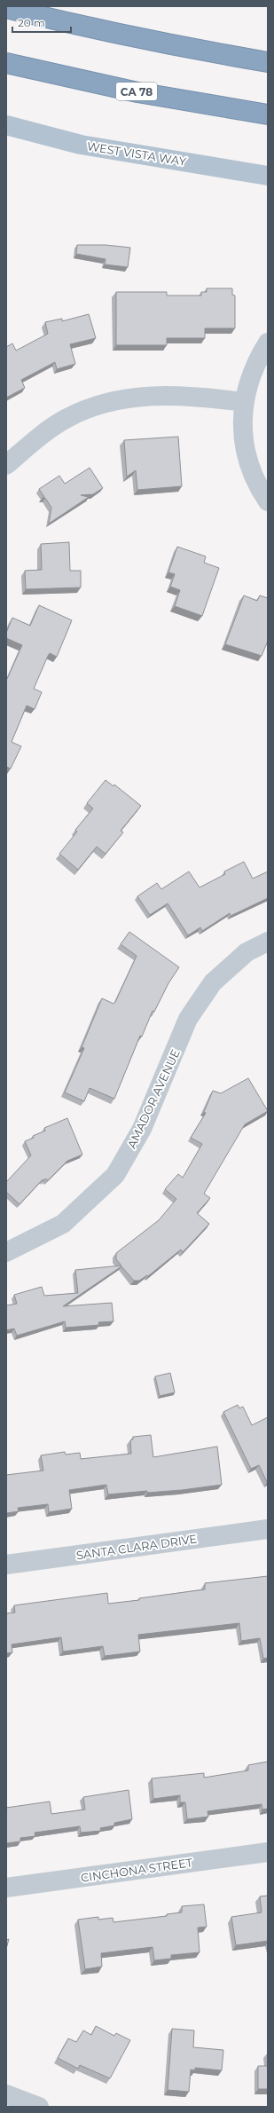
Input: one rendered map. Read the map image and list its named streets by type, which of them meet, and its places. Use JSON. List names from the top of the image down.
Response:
{
  "streets": {
    "highway": ["CA 78"],
    "main road": ["WEST VISTA WAY"],
    "street": ["AMADOR AVENUE", "SANTA CLARA DRIVE", "CINCHONA STREET"]
  },
  "scale_bar": "20 m"
}
